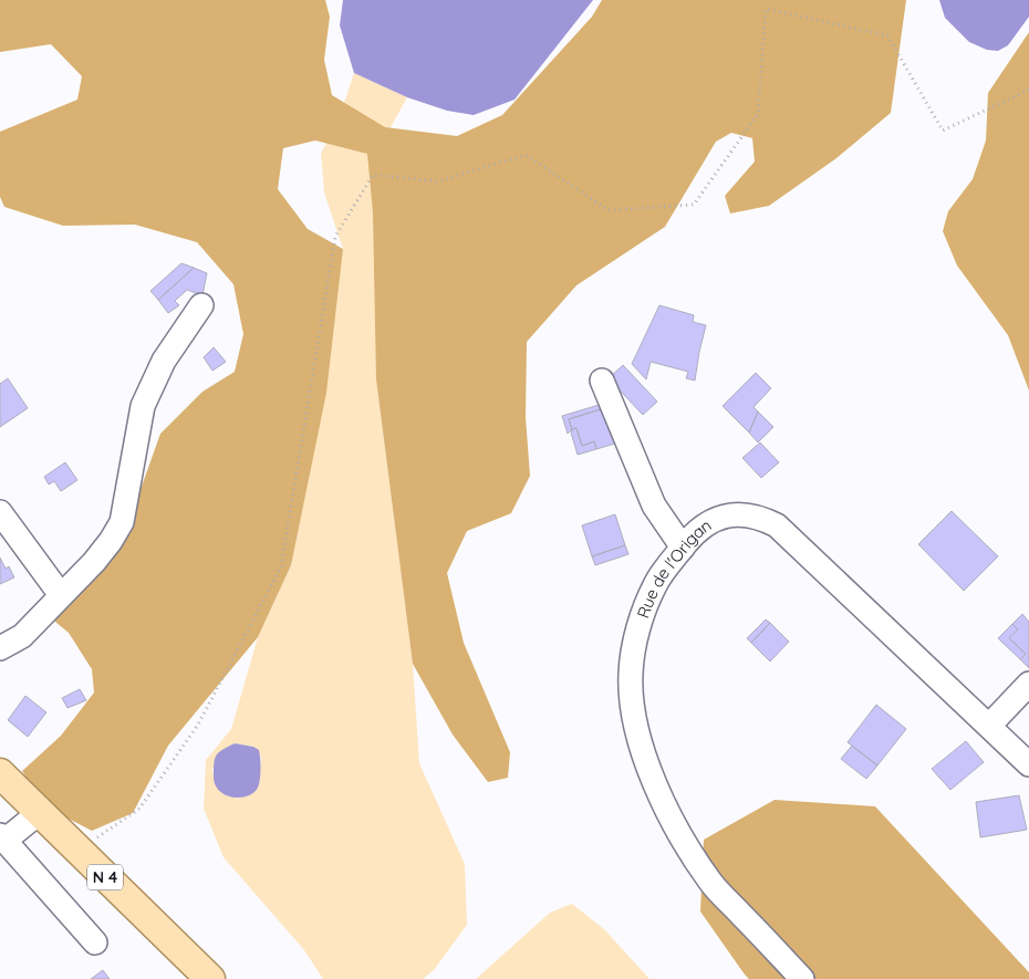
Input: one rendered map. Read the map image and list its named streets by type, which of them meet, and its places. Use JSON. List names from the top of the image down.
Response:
{
  "streets": {
    "main road": ["N 4"],
    "street": ["Rue de l'Origan"]
  }
}
